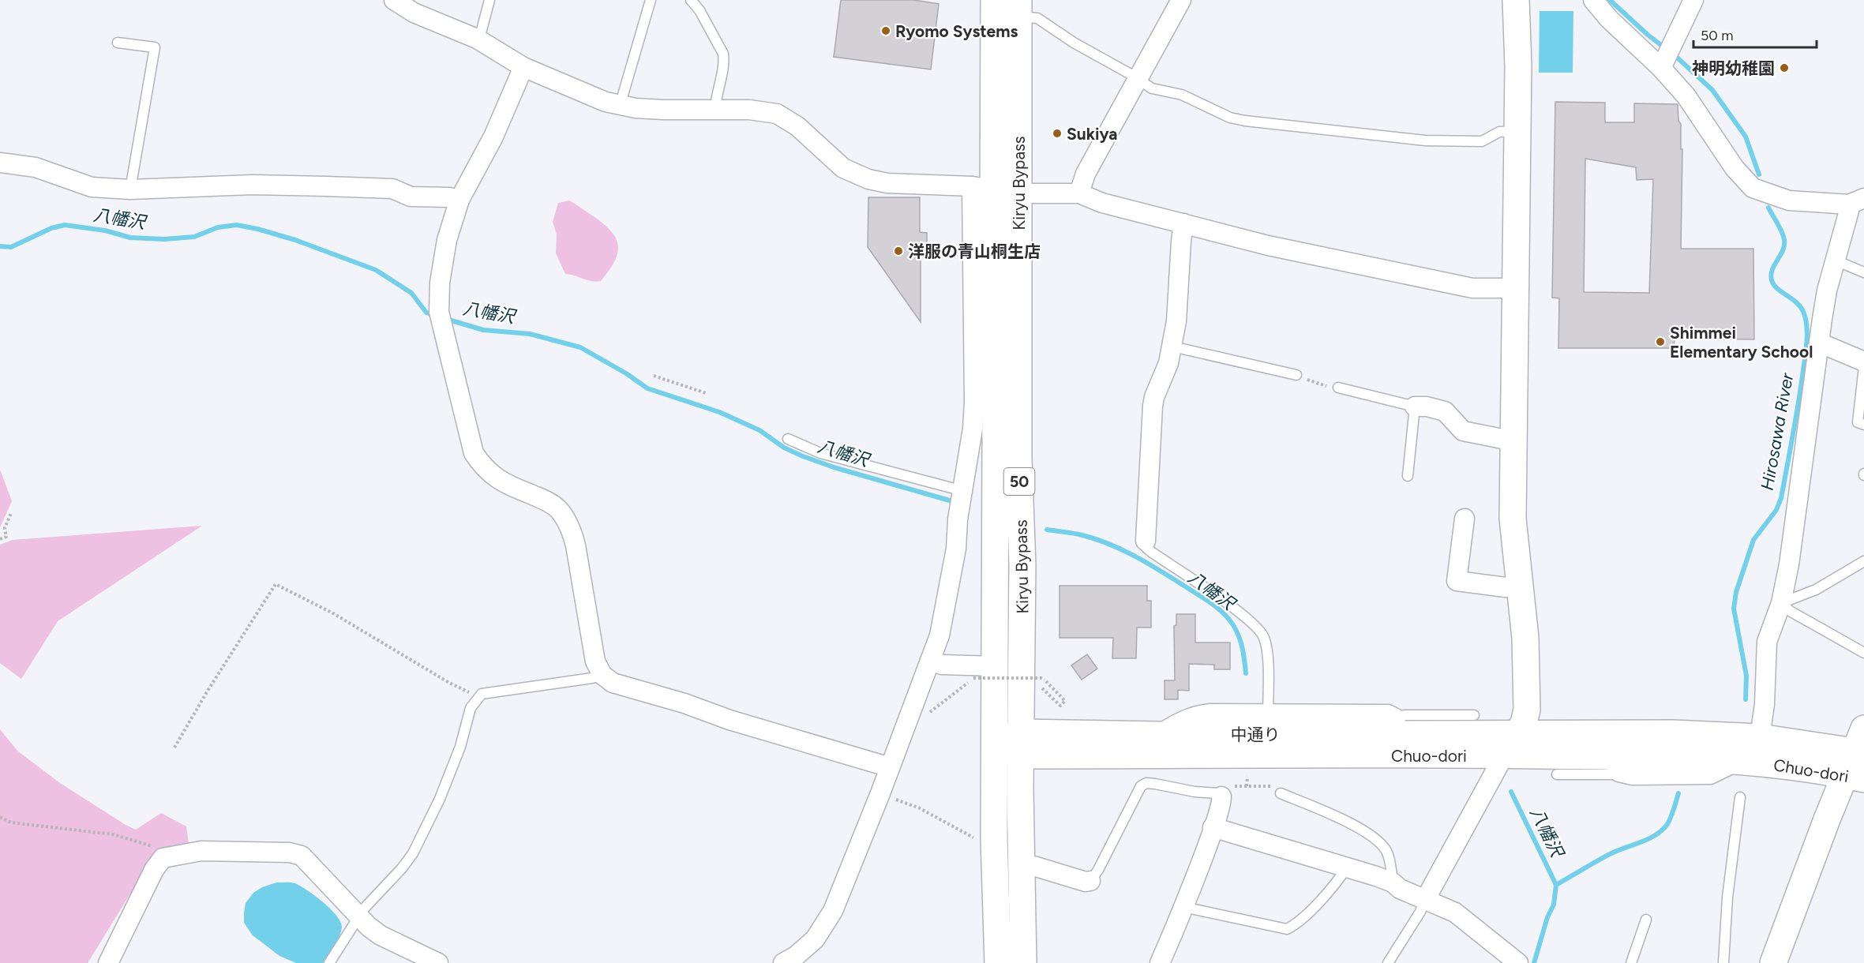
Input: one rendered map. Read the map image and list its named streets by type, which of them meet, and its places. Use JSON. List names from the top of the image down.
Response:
{
  "streets": {
    "main road": [
      "Kiryu Bypass",
      "50",
      "中通り",
      "Chuo-dori"
    ]
  },
  "crossings": [
    ["Kiryu Bypass", "中通り"],
    ["Kiryu Bypass", "Chuo-dori"],
    ["中通り", "Chuo-dori"]
  ],
  "water": ["八幡沢", "Hirosawa River"],
  "places": [
    "Ryomo Systems",
    "神明幼稚園",
    "Sukiya",
    "洋服の青山桐生店",
    "Shimmei Elementary School"
  ],
  "scale_bar": "50 m"
}
